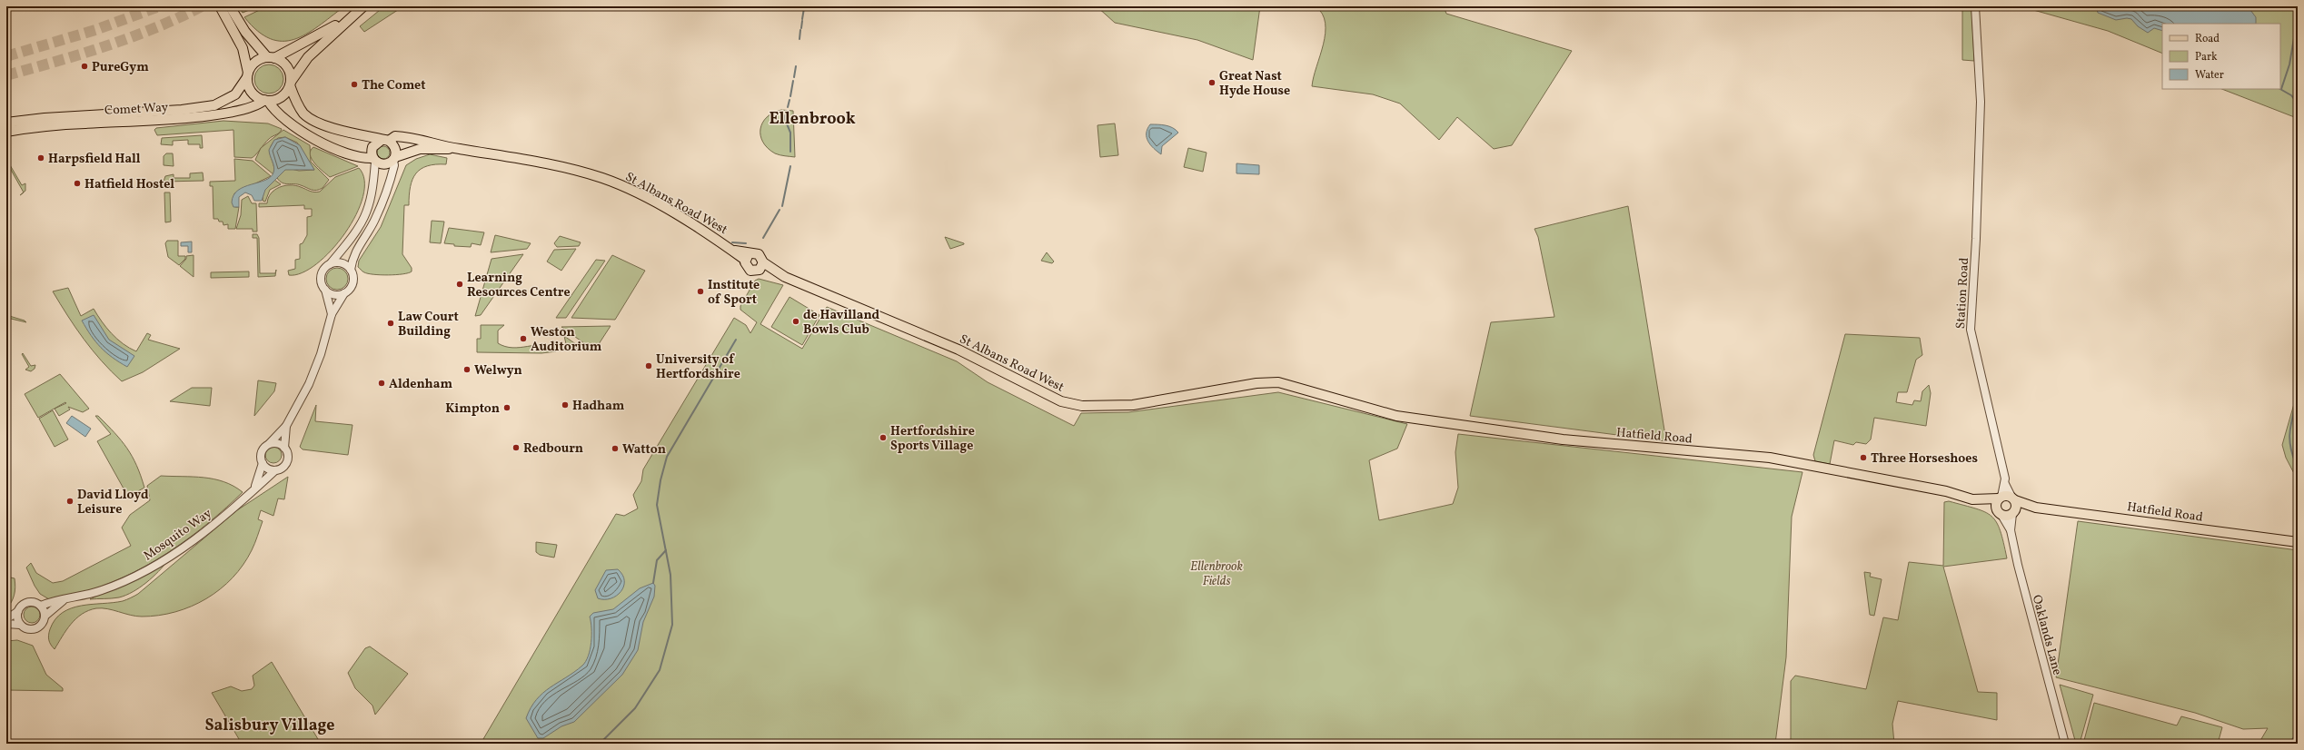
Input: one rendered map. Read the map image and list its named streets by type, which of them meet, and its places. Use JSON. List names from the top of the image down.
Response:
{
  "streets": {
    "main road": ["Comet Way", "St Albans Road West", "Hatfield Road"],
    "street": ["Station Road", "Mosquito Way", "Oaklands Lane"]
  },
  "crossings": [
    ["Comet Way", "St Albans Road West"],
    ["St Albans Road West", "Hatfield Road"],
    ["Station Road", "Hatfield Road"],
    ["Station Road", "Oaklands Lane"],
    ["Hatfield Road", "Oaklands Lane"]
  ],
  "districts": ["Ellenbrook", "Salisbury Village"],
  "parks": ["Ellenbrook Fields"],
  "places": [
    "PureGym",
    "Great Nast Hyde House",
    "The Comet",
    "Harpsfield Hall",
    "Hatfield Hostel",
    "Learning Resources Centre",
    "Institute of Sport",
    "de Havilland Bowls Club",
    "Law Court Building",
    "Weston Auditorium",
    "University of Hertfordshire",
    "Welwyn",
    "Aldenham",
    "Hadham",
    "Kimpton",
    "Hertfordshire Sports Village",
    "Redbourn",
    "Watton",
    "Three Horseshoes",
    "David Lloyd Leisure"
  ],
  "legend": ["Road", "Park", "Water"]
}
